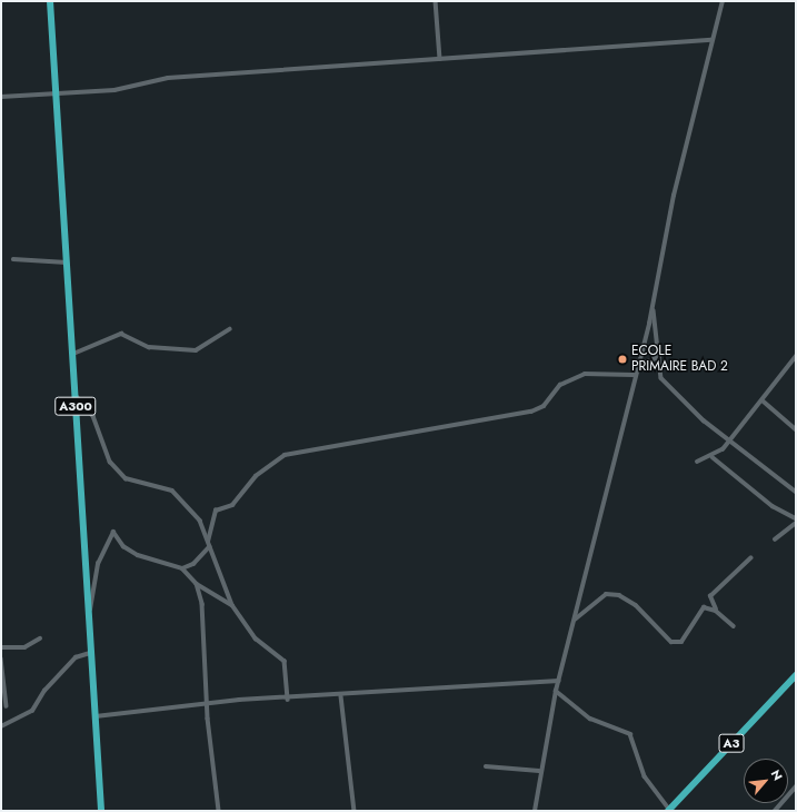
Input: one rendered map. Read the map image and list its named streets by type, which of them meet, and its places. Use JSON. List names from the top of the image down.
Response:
{
  "streets": {
    "highway": ["A300", "A3"]
  },
  "places": ["ECOLE PRIMAIRE BAD 2"],
  "north": "top right"
}
